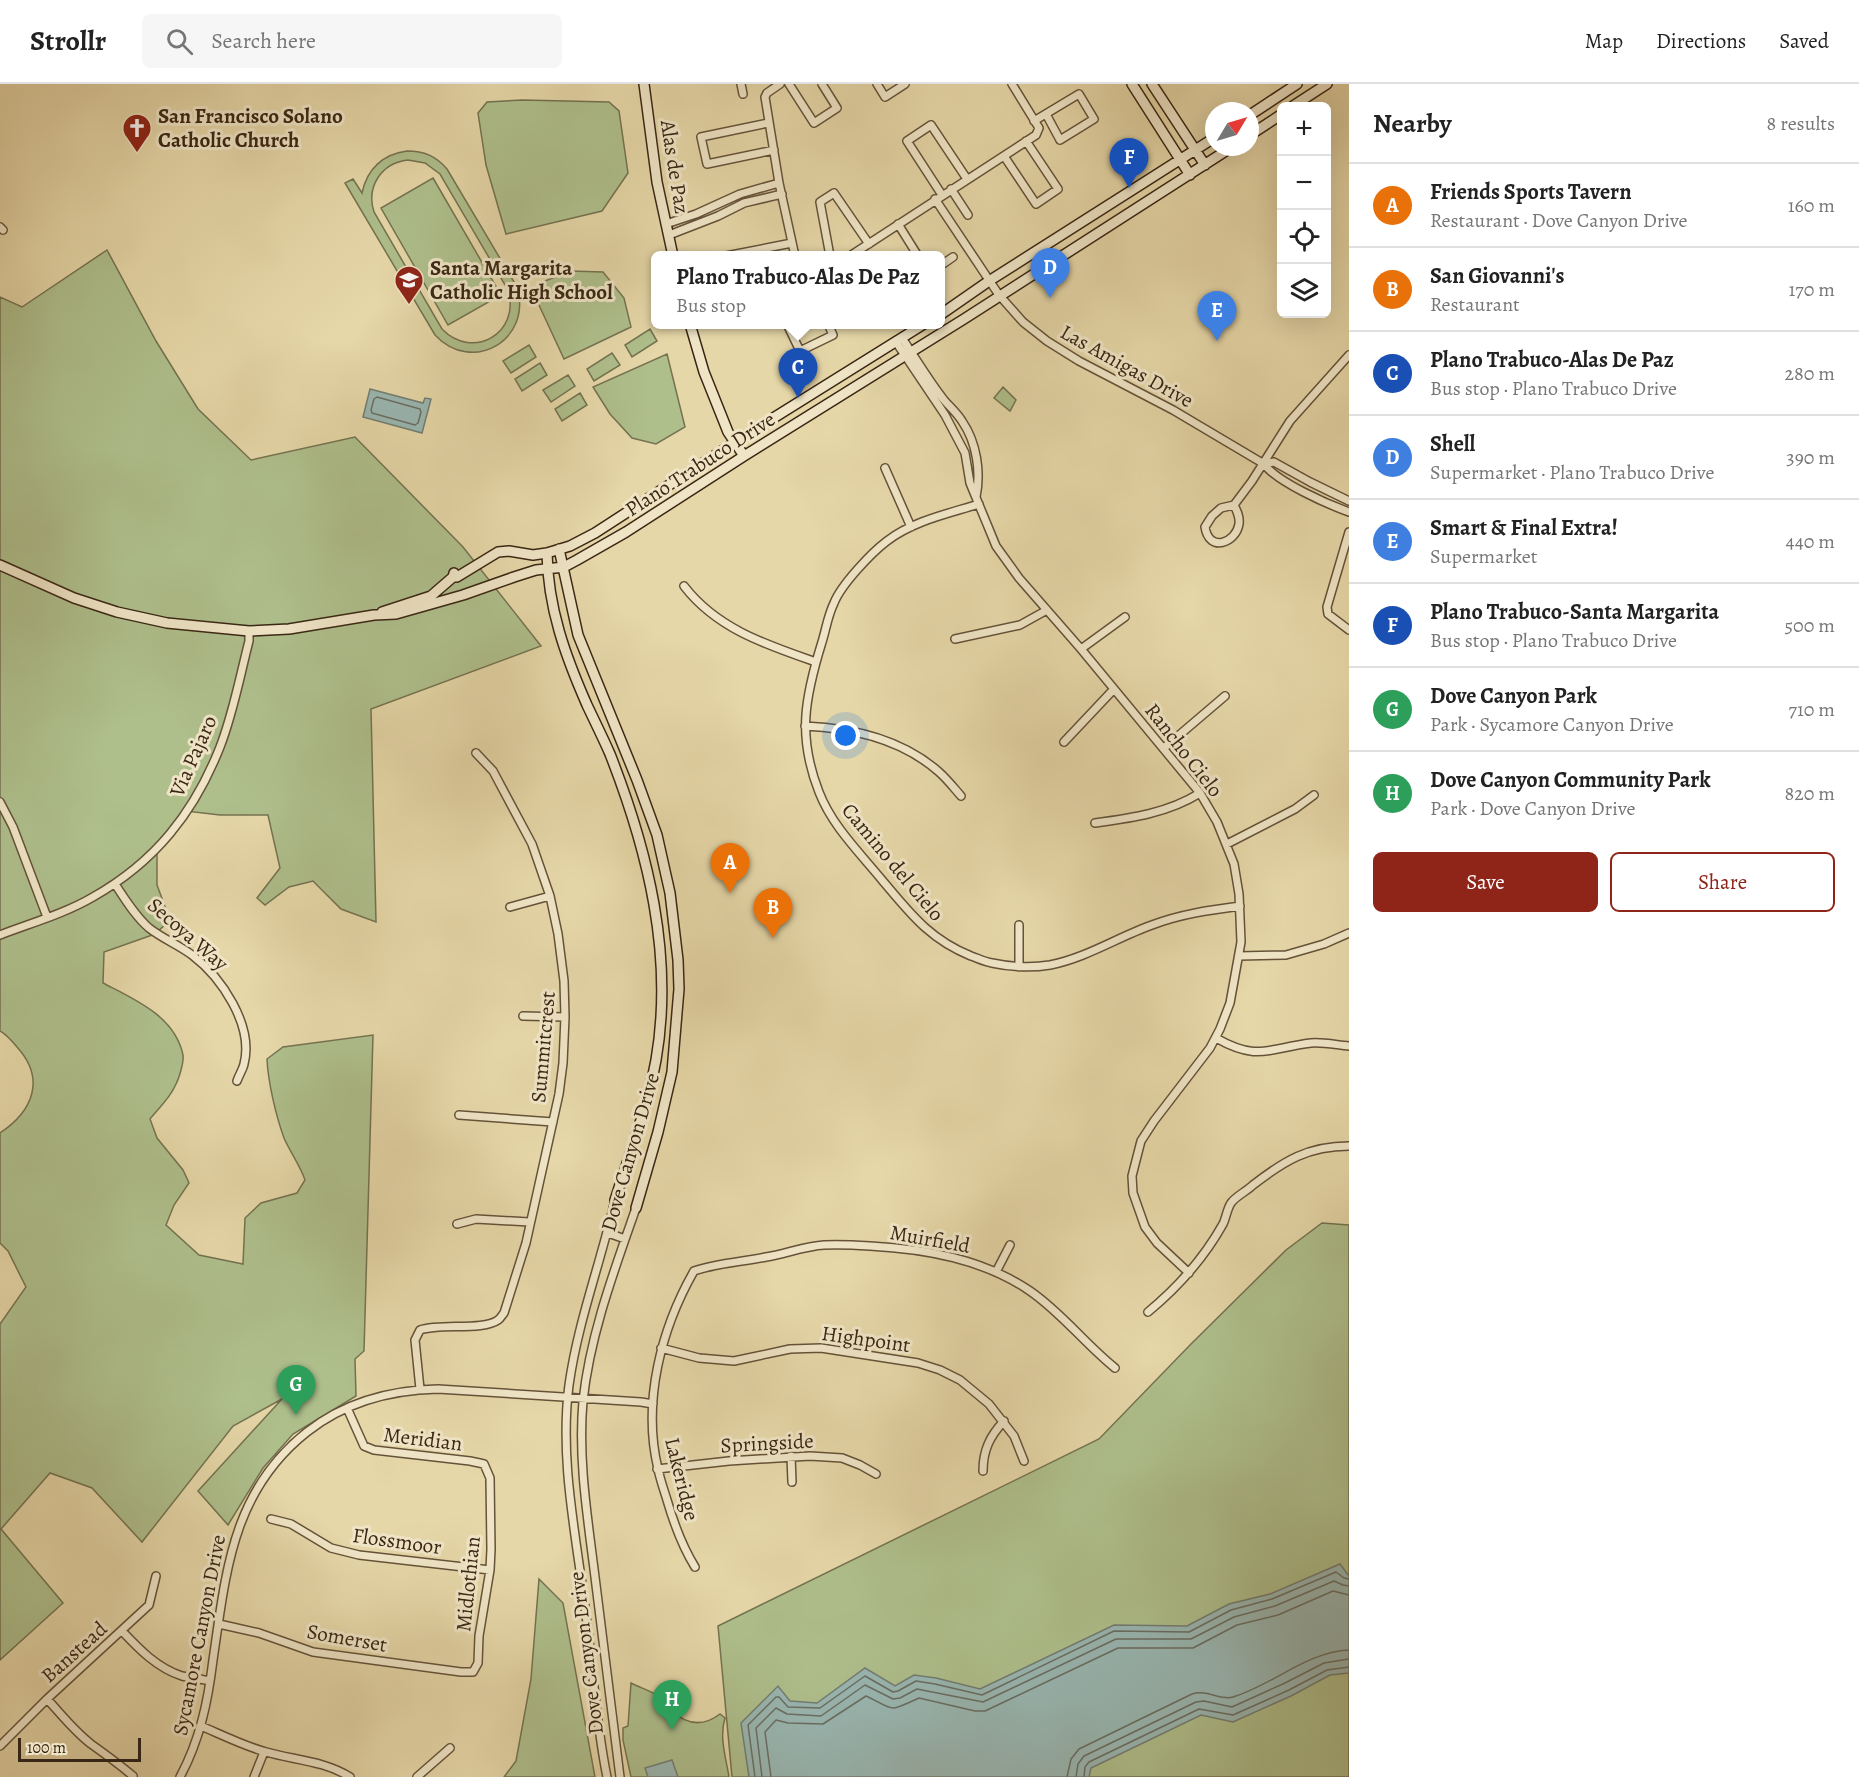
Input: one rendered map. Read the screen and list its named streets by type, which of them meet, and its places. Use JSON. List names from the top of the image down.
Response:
{
  "streets": {
    "street": [
      "Alas de Paz",
      "Las Amigas Drive",
      "Plano Trabuco Drive",
      "Rancho Cielo",
      "Via Pajaro",
      "Camino del Cielo",
      "Secoya Way",
      "Summitcrest",
      "Dove Canyon Drive",
      "Muirfield",
      "Highpoint",
      "Meridian",
      "Springside",
      "Lakeridge",
      "Flossmoor",
      "Midlothian",
      "Sycamore Canyon Drive",
      "Somerset",
      "Banstead"
    ]
  },
  "crossings": [
    ["Las Amigas Drive", "Plano Trabuco Drive"],
    ["Plano Trabuco Drive", "Rancho Cielo"],
    ["Plano Trabuco Drive", "Dove Canyon Drive"],
    ["Rancho Cielo", "Camino del Cielo"],
    ["Via Pajaro", "Secoya Way"],
    ["Summitcrest", "Sycamore Canyon Drive"],
    ["Dove Canyon Drive", "Sycamore Canyon Drive"],
    ["Muirfield", "Lakeridge"],
    ["Highpoint", "Lakeridge"],
    ["Meridian", "Midlothian"],
    ["Meridian", "Sycamore Canyon Drive"],
    ["Springside", "Lakeridge"],
    ["Lakeridge", "Sycamore Canyon Drive"],
    ["Flossmoor", "Midlothian"],
    ["Midlothian", "Somerset"],
    ["Sycamore Canyon Drive", "Somerset"]
  ],
  "places": {
    "church": ["San Francisco Solano Catholic Church"],
    "school or university": ["Santa Margarita Catholic High School"]
  },
  "scale_bar": "100 m",
  "north": "top right",
  "page": {
    "header": "Strollr",
    "search": "Search here",
    "nav": ["Map", "Directions", "Saved"],
    "heading": ["Nearby", "8 results"],
    "map_buttons": ["+", "−"],
    "pins": [
      "F",
      "D",
      "E",
      "C",
      "A",
      "B",
      "G",
      "H"
    ],
    "list": [
      {
        "mark": "A",
        "name": "Friends Sports Tavern",
        "note": "Restaurant · Dove Canyon Drive",
        "value": "160 m"
      },
      {
        "mark": "B",
        "name": "San Giovanni's",
        "note": "Restaurant",
        "value": "170 m"
      },
      {
        "mark": "C",
        "name": "Plano Trabuco-Alas De Paz",
        "note": "Bus stop · Plano Trabuco Drive",
        "value": "280 m"
      },
      {
        "mark": "D",
        "name": "Shell",
        "note": "Supermarket · Plano Trabuco Drive",
        "value": "390 m"
      },
      {
        "mark": "E",
        "name": "Smart & Final Extra!",
        "note": "Supermarket",
        "value": "440 m"
      },
      {
        "mark": "F",
        "name": "Plano Trabuco-Santa Margarita",
        "note": "Bus stop · Plano Trabuco Drive",
        "value": "500 m"
      },
      {
        "mark": "G",
        "name": "Dove Canyon Park",
        "note": "Park · Sycamore Canyon Drive",
        "value": "710 m"
      },
      {
        "mark": "H",
        "name": "Dove Canyon Community Park",
        "note": "Park · Dove Canyon Drive",
        "value": "820 m"
      }
    ],
    "popup": ["Plano Trabuco-Alas De Paz", "Bus stop"],
    "buttons": ["Save", "Share"],
    "scale": "100 m"
  }
}
